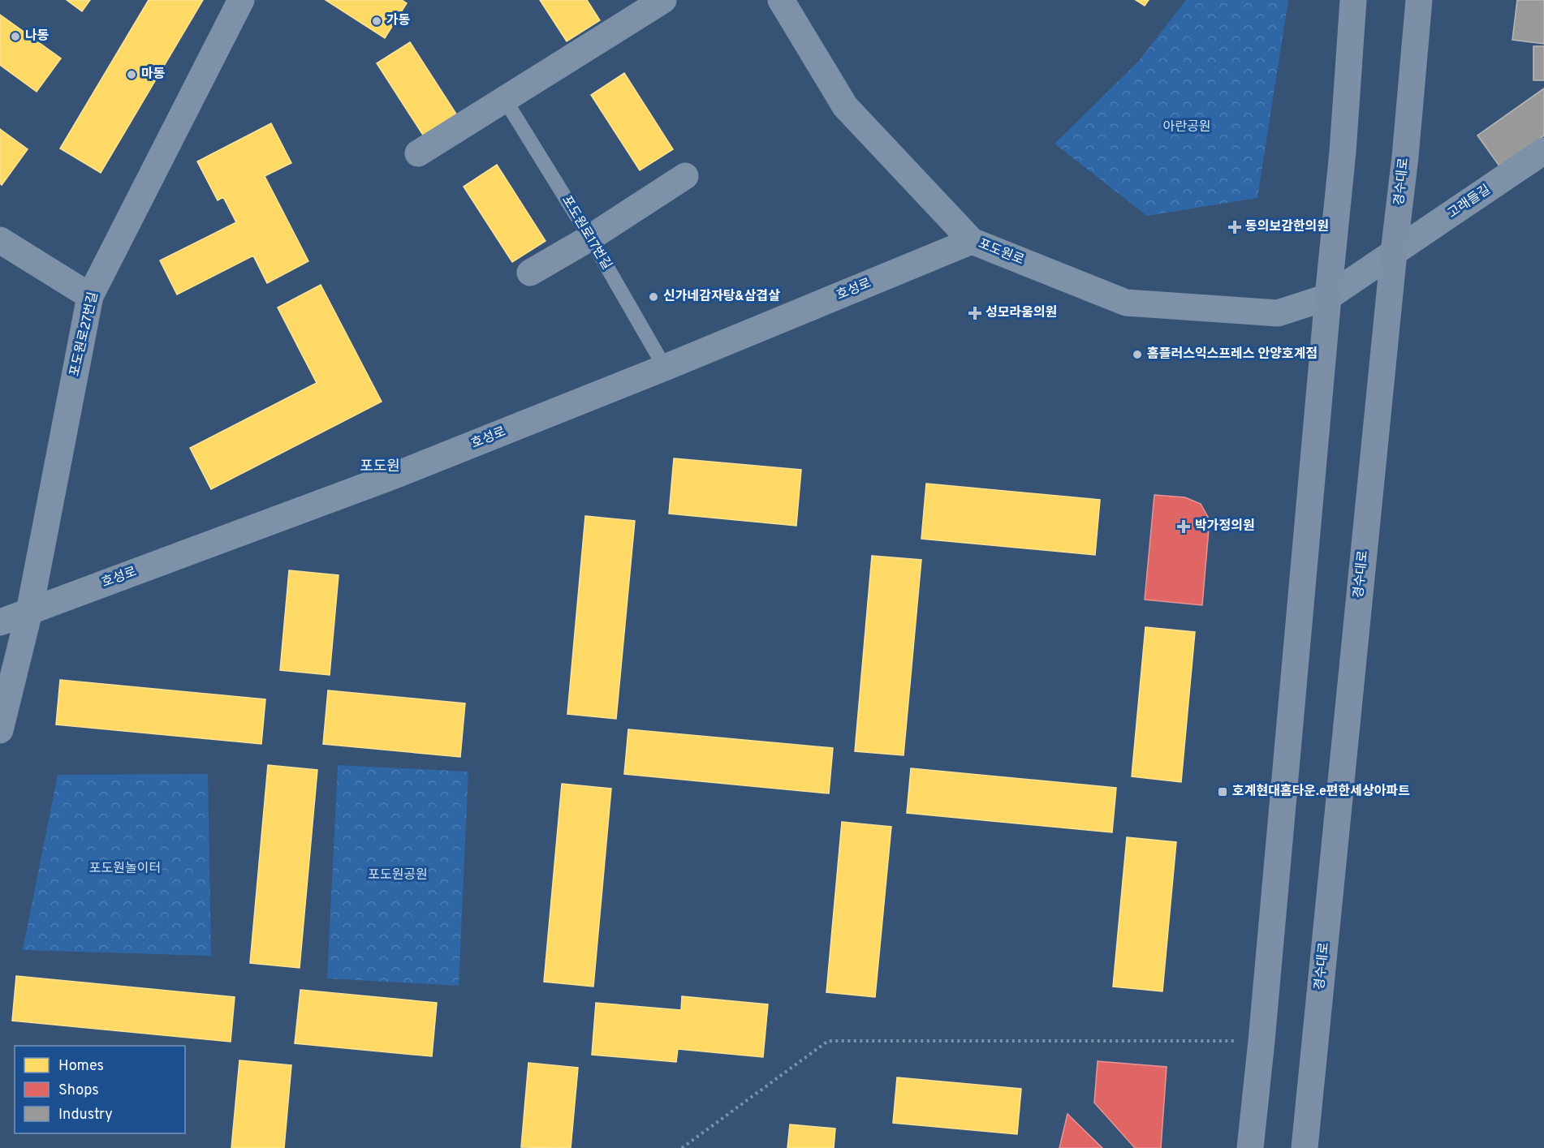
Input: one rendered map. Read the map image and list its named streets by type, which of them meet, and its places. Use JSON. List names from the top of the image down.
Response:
{
  "streets": {
    "main road": ["경수대로"],
    "street": [
      "고래들길",
      "포도원로",
      "호성로",
      "포도원로27번길"
    ],
    "lane": ["포도원로17번길"]
  },
  "crossings": [
    ["경수대로", "고래들길"],
    ["고래들길", "포도원로"],
    ["포도원로17번길", "호성로"],
    ["포도원로", "호성로"],
    ["호성로", "포도원로27번길"]
  ],
  "districts": ["포도원"],
  "parks": ["아란공원", "포도원놀이터", "포도원공원"],
  "places": {
    "other": [
      "가동",
      "나동",
      "마동",
      "신가네감자탕&삼겹살",
      "홈플러스익스프레스 안양호계점"
    ],
    "health": ["동의보감한의원", "성모라움의원", "박가정의원"],
    "transit": ["호계현대홈타운.e편한세상아파트"]
  },
  "legend": ["Homes", "Shops", "Industry"]
}
